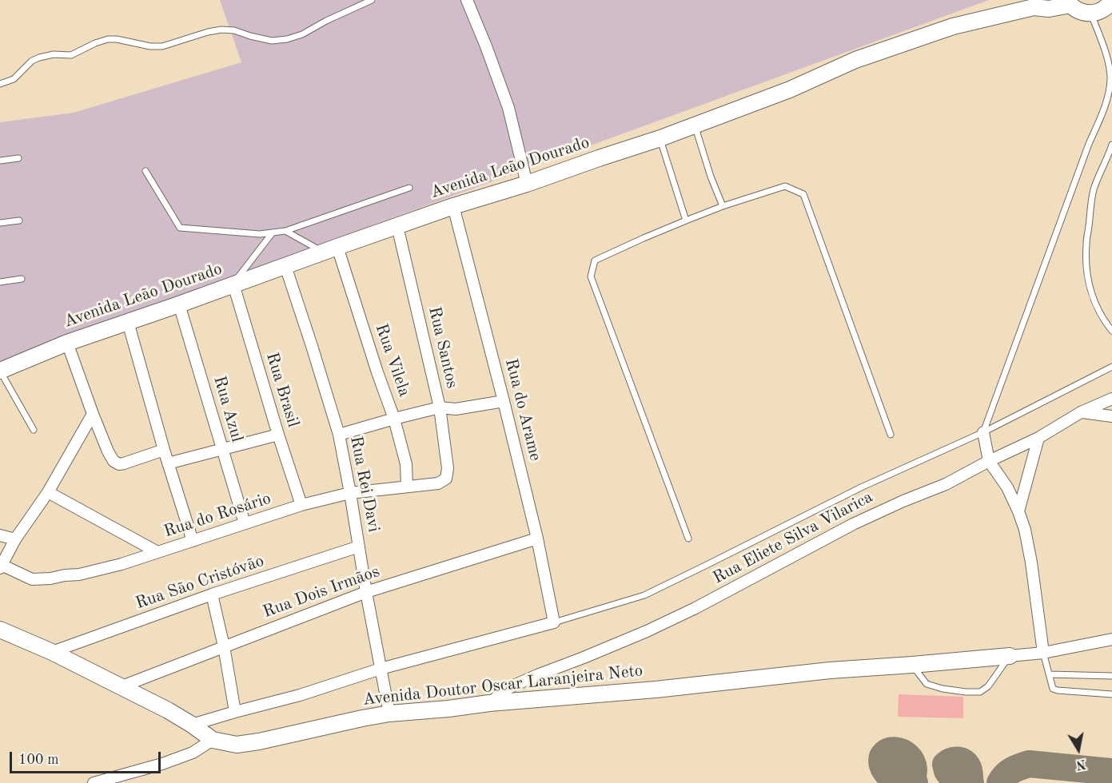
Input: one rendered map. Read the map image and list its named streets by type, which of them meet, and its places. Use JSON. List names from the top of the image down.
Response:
{
  "streets": {
    "main road": ["Avenida Leão Dourado", "Avenida Doutor Oscar Laranjeira Neto"],
    "street": [
      "Rua Santos",
      "Rua Vilela",
      "Rua Brasil",
      "Rua Azul",
      "Rua do Arame",
      "Rua Rei Davi",
      "Rua do Rosário",
      "Rua Eliete Silva Vilarica",
      "Rua São Cristóvão",
      "Rua Dois Irmãos"
    ]
  },
  "crossings": [
    ["Avenida Leão Dourado", "Rua Santos"],
    ["Avenida Leão Dourado", "Rua Vilela"],
    ["Avenida Leão Dourado", "Rua Brasil"],
    ["Avenida Leão Dourado", "Rua Azul"],
    ["Avenida Leão Dourado", "Rua do Arame"],
    ["Avenida Leão Dourado", "Rua Rei Davi"],
    ["Rua Santos", "Rua do Rosário"],
    ["Rua Vilela", "Rua do Rosário"],
    ["Rua Brasil", "Rua do Rosário"],
    ["Rua Azul", "Rua do Rosário"],
    ["Rua do Arame", "Rua Dois Irmãos"],
    ["Rua Rei Davi", "Rua do Rosário"],
    ["Rua Rei Davi", "Rua São Cristóvão"],
    ["Rua Rei Davi", "Rua Dois Irmãos"],
    ["Rua Rei Davi", "Avenida Doutor Oscar Laranjeira Neto"],
    ["Rua Eliete Silva Vilarica", "Avenida Doutor Oscar Laranjeira Neto"],
    ["Rua São Cristóvão", "Avenida Doutor Oscar Laranjeira Neto"],
    ["Rua Dois Irmãos", "Avenida Doutor Oscar Laranjeira Neto"]
  ],
  "scale_bar": "100 m",
  "north": "bottom"
}
